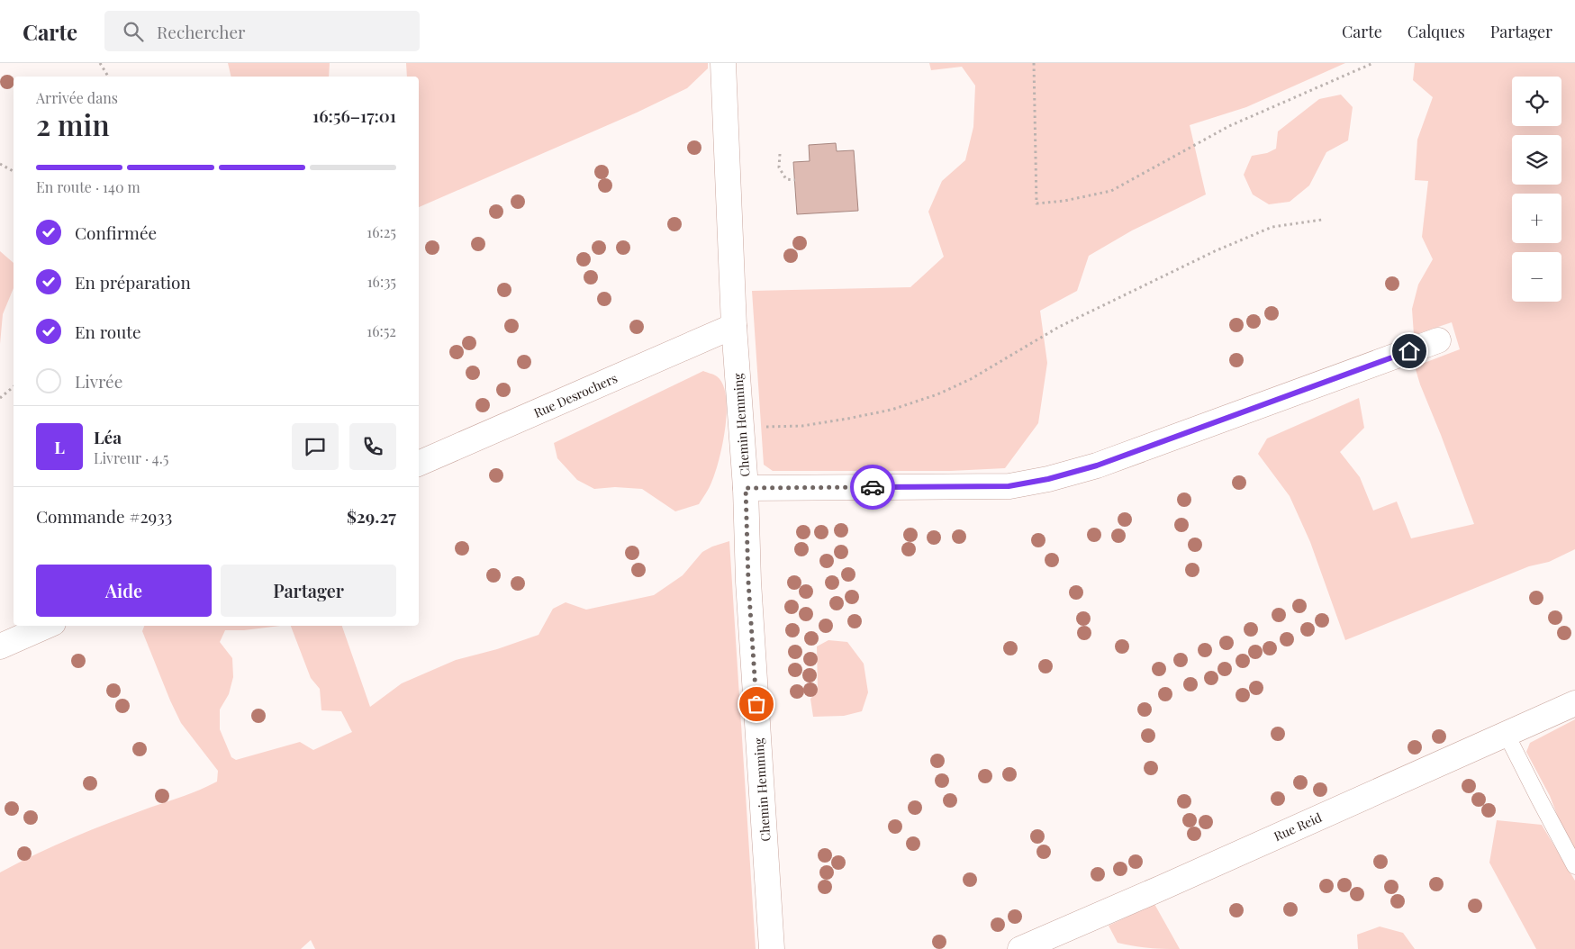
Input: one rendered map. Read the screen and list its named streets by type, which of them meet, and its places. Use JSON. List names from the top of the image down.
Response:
{
  "streets": {
    "street": ["Rue Desrochers", "Chemin Hemming", "Rue Reid"]
  },
  "crossings": [
    ["Rue Desrochers", "Chemin Hemming"]
  ],
  "page": {
    "header": "Carte",
    "search": "Rechercher",
    "nav": ["Carte", "Calques", "Partager"],
    "map_buttons": ["+", "−"],
    "heading": ["2 min", "Arrivée dans", "16:56–17:01"],
    "panel": [
      "Léa",
      "Livreur · 4.5",
      "Commande #2933",
      "$29.27"
    ],
    "bar": "En route · 140 m",
    "list": [
      ["Confirmée", "16:25"],
      ["En préparation", "16:35"],
      ["En route", "16:52"],
      "Livrée"
    ],
    "round": "L",
    "buttons": ["Aide", "Partager"]
  }
}
